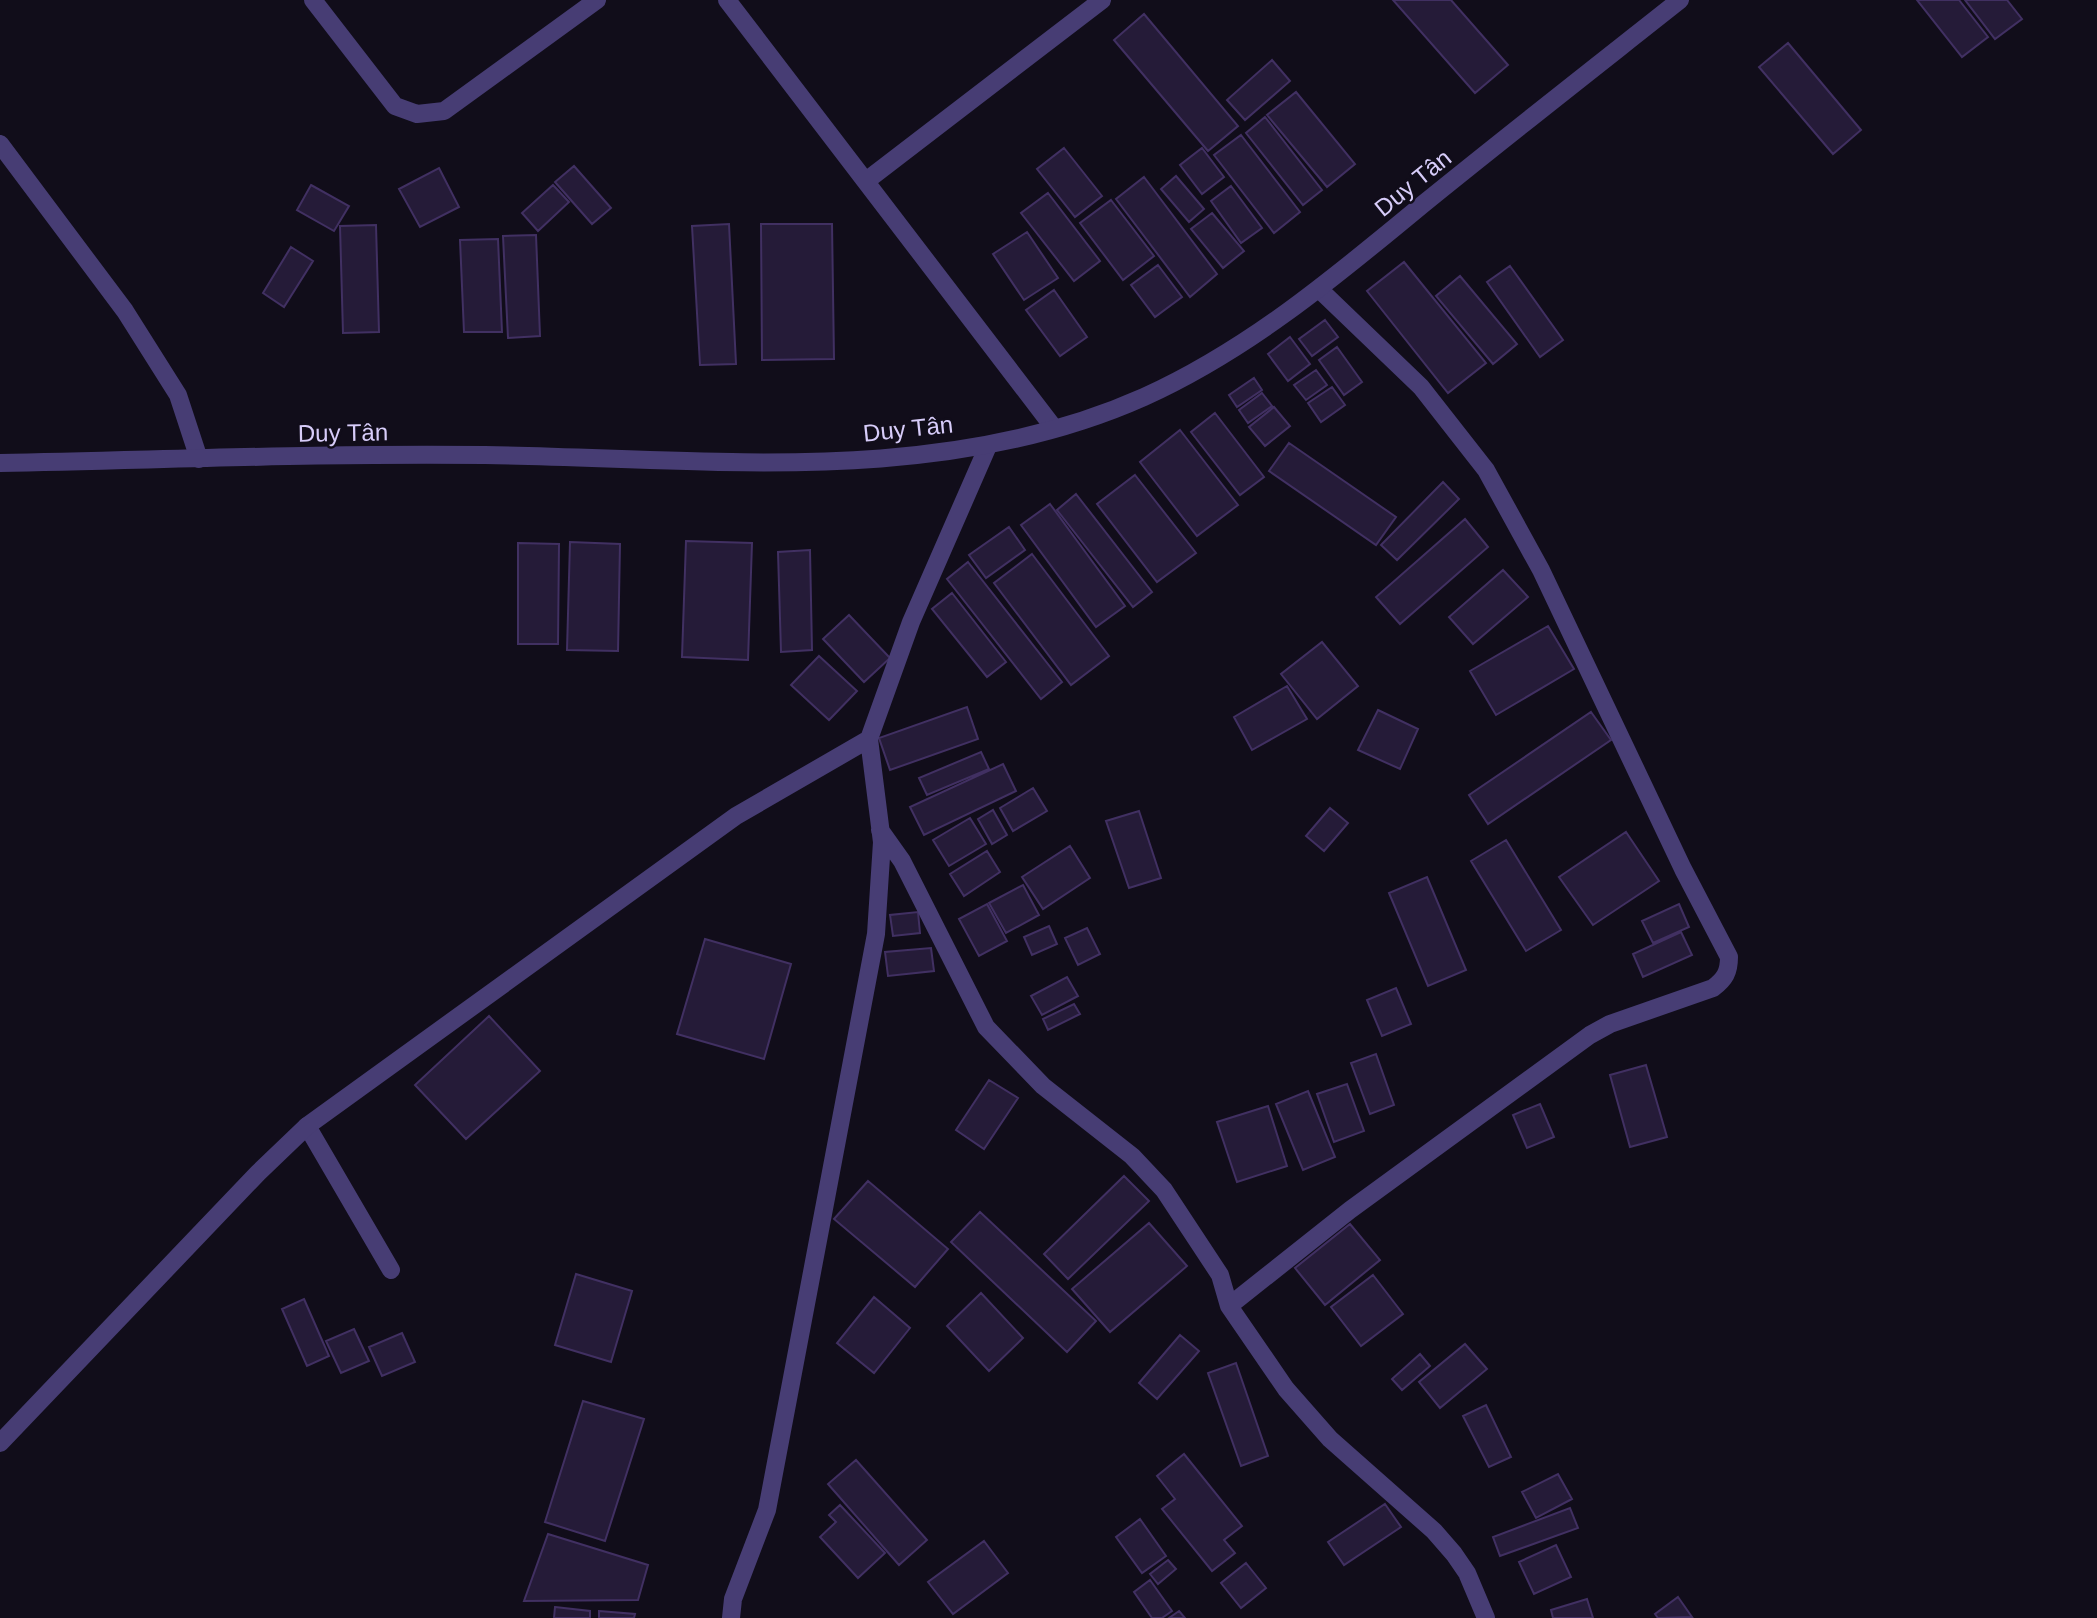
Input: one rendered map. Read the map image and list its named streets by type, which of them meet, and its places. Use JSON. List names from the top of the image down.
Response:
{
  "streets": {
    "street": ["Duy Tân"]
  }
}
